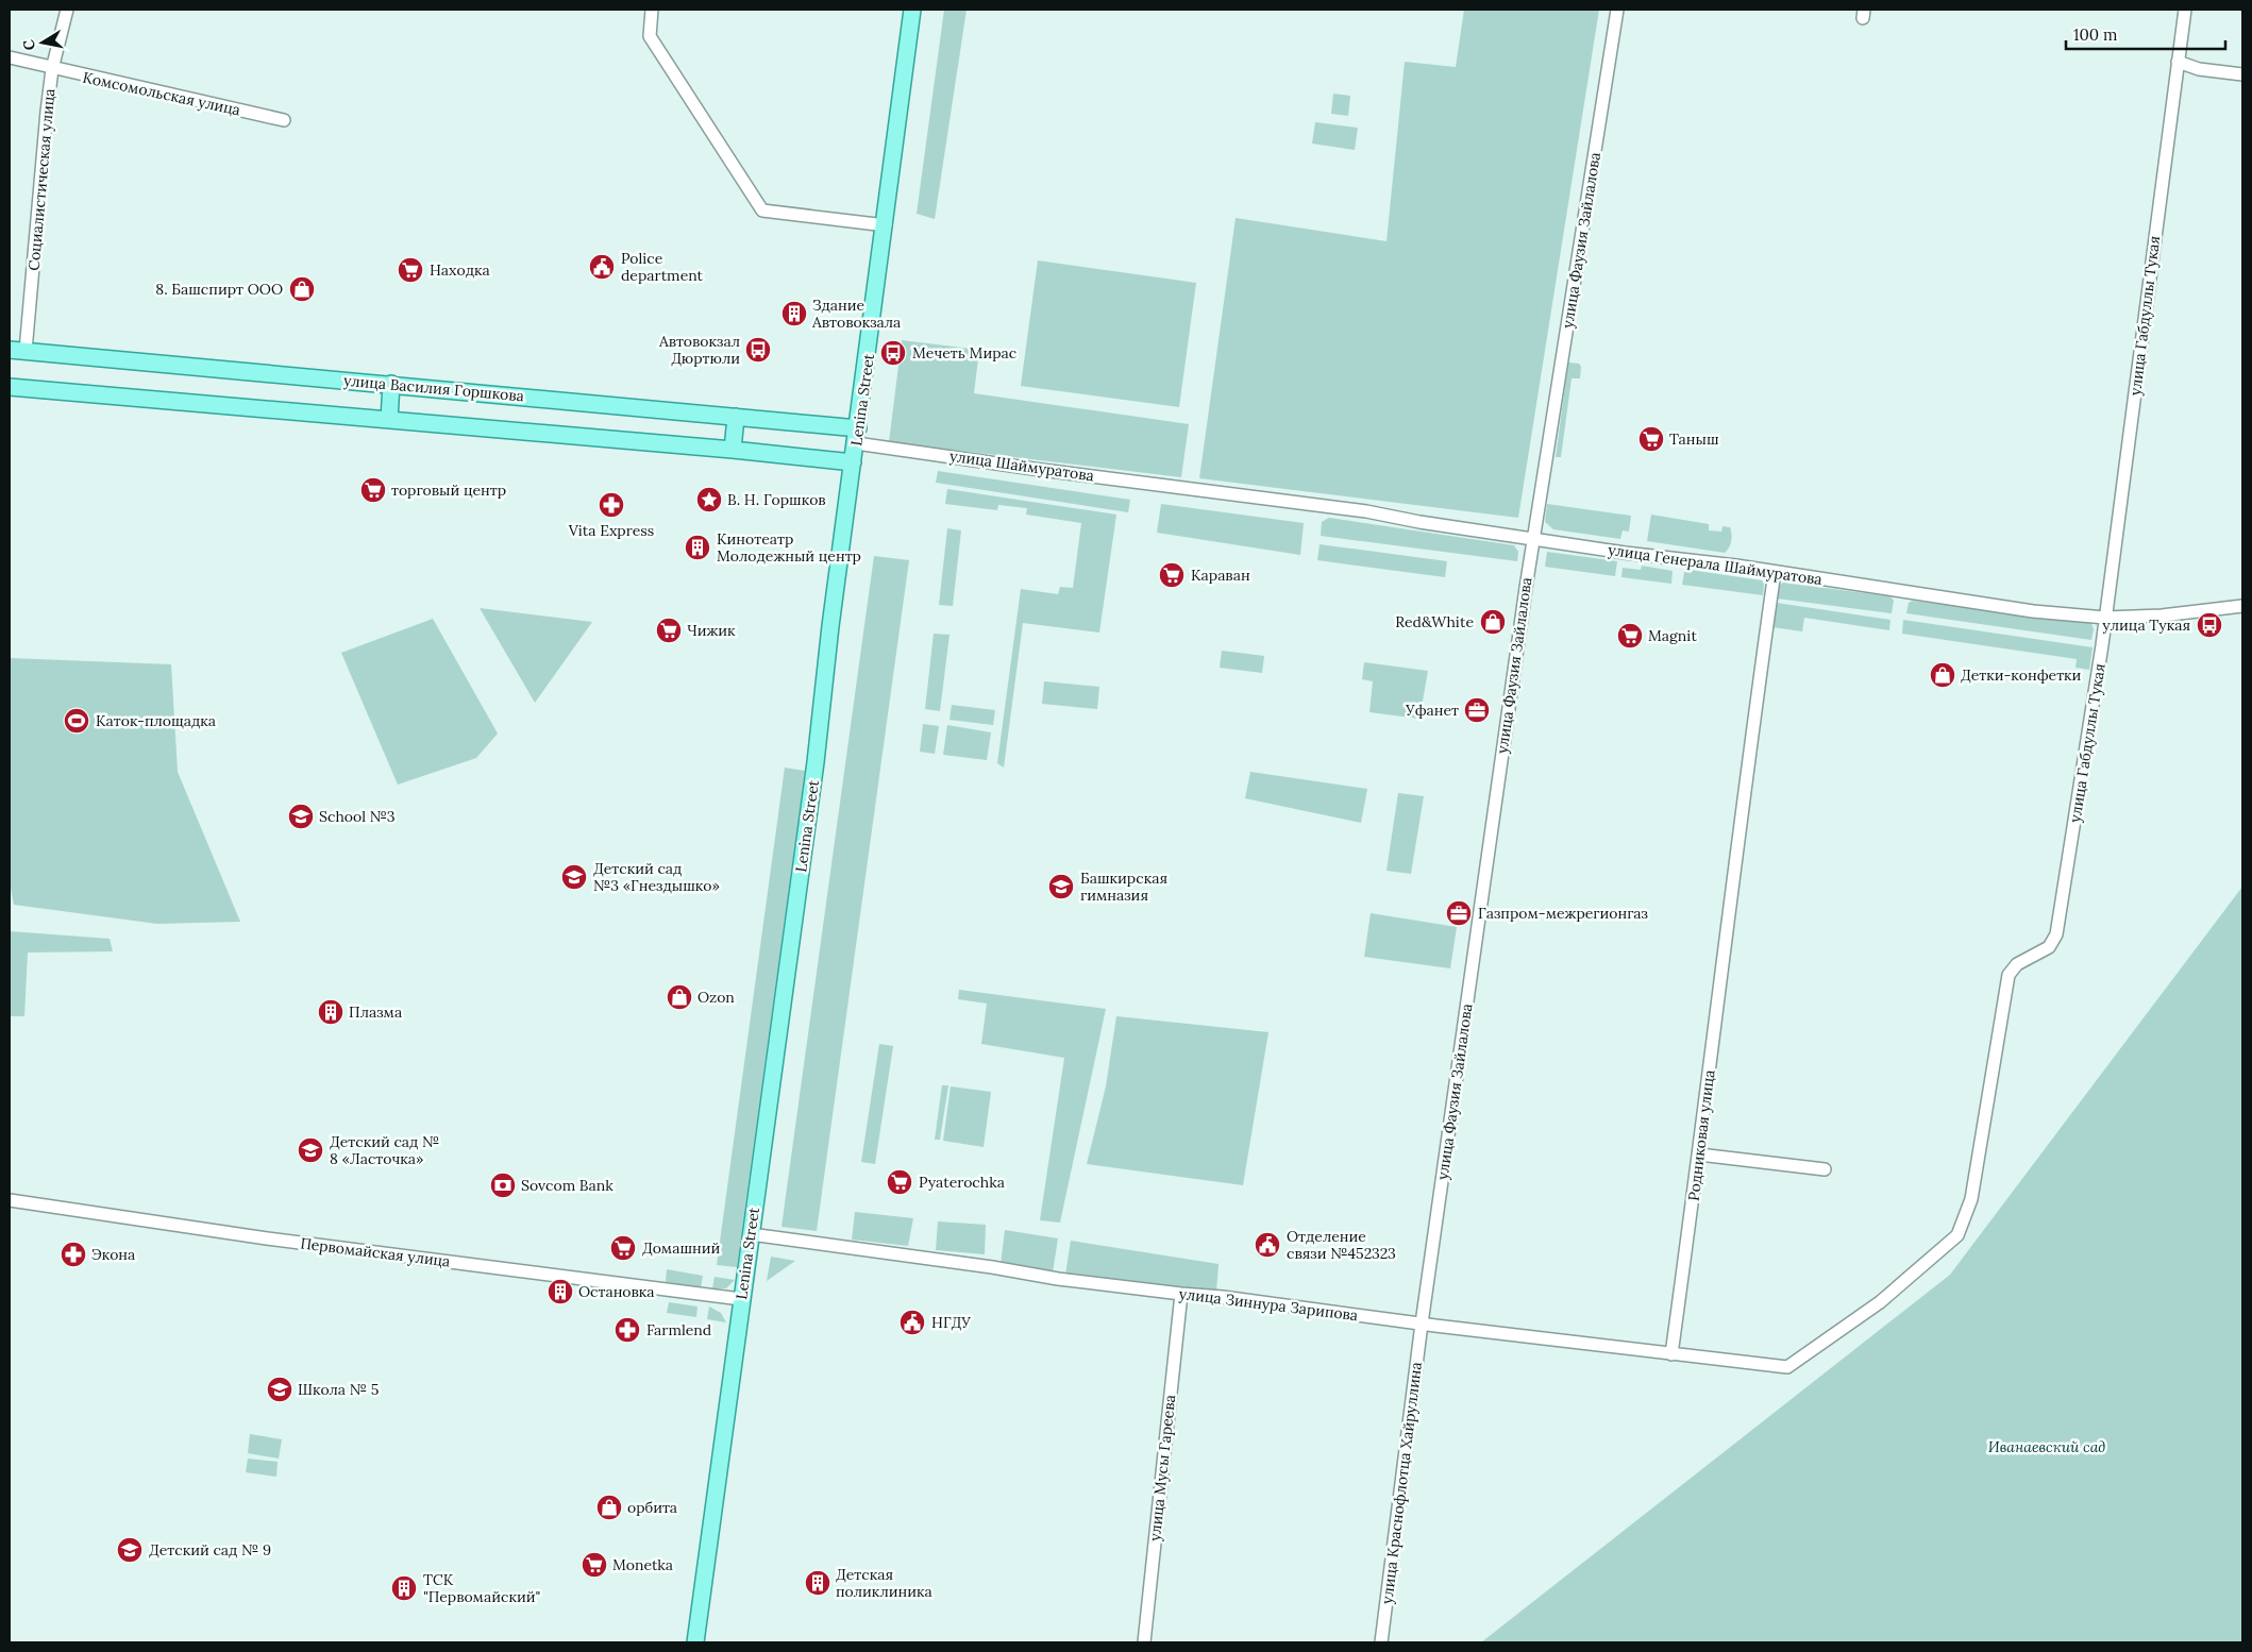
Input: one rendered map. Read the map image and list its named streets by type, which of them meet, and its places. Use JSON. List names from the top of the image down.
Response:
{
  "streets": {
    "main road": ["улица Василия Горшкова", "Lenina Street"],
    "street": [
      "Комсомольская улица",
      "Социалистическая улица",
      "улица Фаузия Зайлалова",
      "улица Габдуллы Тукая",
      "улица Шаймуратова",
      "улица Генерала Шаймуратова",
      "Родниковая улица",
      "Первомайская улица",
      "улица Зиннура Зарипова",
      "улица Мусы Гареева",
      "улица Краснофлотца Хайруллина"
    ]
  },
  "crossings": [
    ["Комсомольская улица", "Социалистическая улица"],
    ["Социалистическая улица", "улица Василия Горшкова"],
    ["улица Фаузия Зайлалова", "улица Генерала Шаймуратова"],
    ["улица Фаузия Зайлалова", "улица Зиннура Зарипова"],
    ["улица Фаузия Зайлалова", "улица Краснофлотца Хайруллина"],
    ["улица Габдуллы Тукая", "улица Генерала Шаймуратова"],
    ["улица Габдуллы Тукая", "улица Зиннура Зарипова"],
    ["улица Василия Горшкова", "Lenina Street"],
    ["улица Василия Горшкова", "улица Шаймуратова"],
    ["Lenina Street", "улица Шаймуратова"],
    ["Lenina Street", "Первомайская улица"],
    ["Lenina Street", "улица Зиннура Зарипова"],
    ["улица Шаймуратова", "улица Генерала Шаймуратова"],
    ["улица Генерала Шаймуратова", "Родниковая улица"],
    ["Родниковая улица", "улица Зиннура Зарипова"],
    ["улица Зиннура Зарипова", "улица Мусы Гареева"],
    ["улица Зиннура Зарипова", "улица Краснофлотца Хайруллина"]
  ],
  "parks": ["Иванаевский сад"],
  "places": {
    "public building": ["Police department", "Отделение связи №452323", "НГДУ"],
    "supermarket": [
      "Находка",
      "Таныш",
      "торговый центр",
      "Караван",
      "Чижик",
      "Magnit",
      "Pyaterochka",
      "Домашний",
      "Monetka"
    ],
    "shop": [
      "8. Башспирт ООО",
      "Red&White",
      "Детки-конфетки",
      "Ozon",
      "орбита"
    ],
    "building": [
      "Здание Автовокзала",
      "Кинотеатр Молодежный центр",
      "Плазма",
      "Остановка",
      "Детская поликлиника",
      "ТСК \"Первомайский\""
    ],
    "bus stop": ["Автовокзал Дюртюли", "Мечеть Мирас", "улица Тукая"],
    "place": ["В. Н. Горшков"],
    "pharmacy": ["Vita Express", "Экона", "Farmlend"],
    "office": ["Уфанет", "Газпром-межрегионгаз"],
    "sports": ["Каток-площадка"],
    "school or university": [
      "School №3",
      "Детский сад №3 «Гнездышко»",
      "Башкирская гимназия",
      "Детский сад № 8 «Ласточка»",
      "Школа № 5",
      "Детский сад № 9"
    ],
    "bank": ["Sovcom Bank"]
  },
  "scale_bar": "100 m",
  "north": "left"
}
